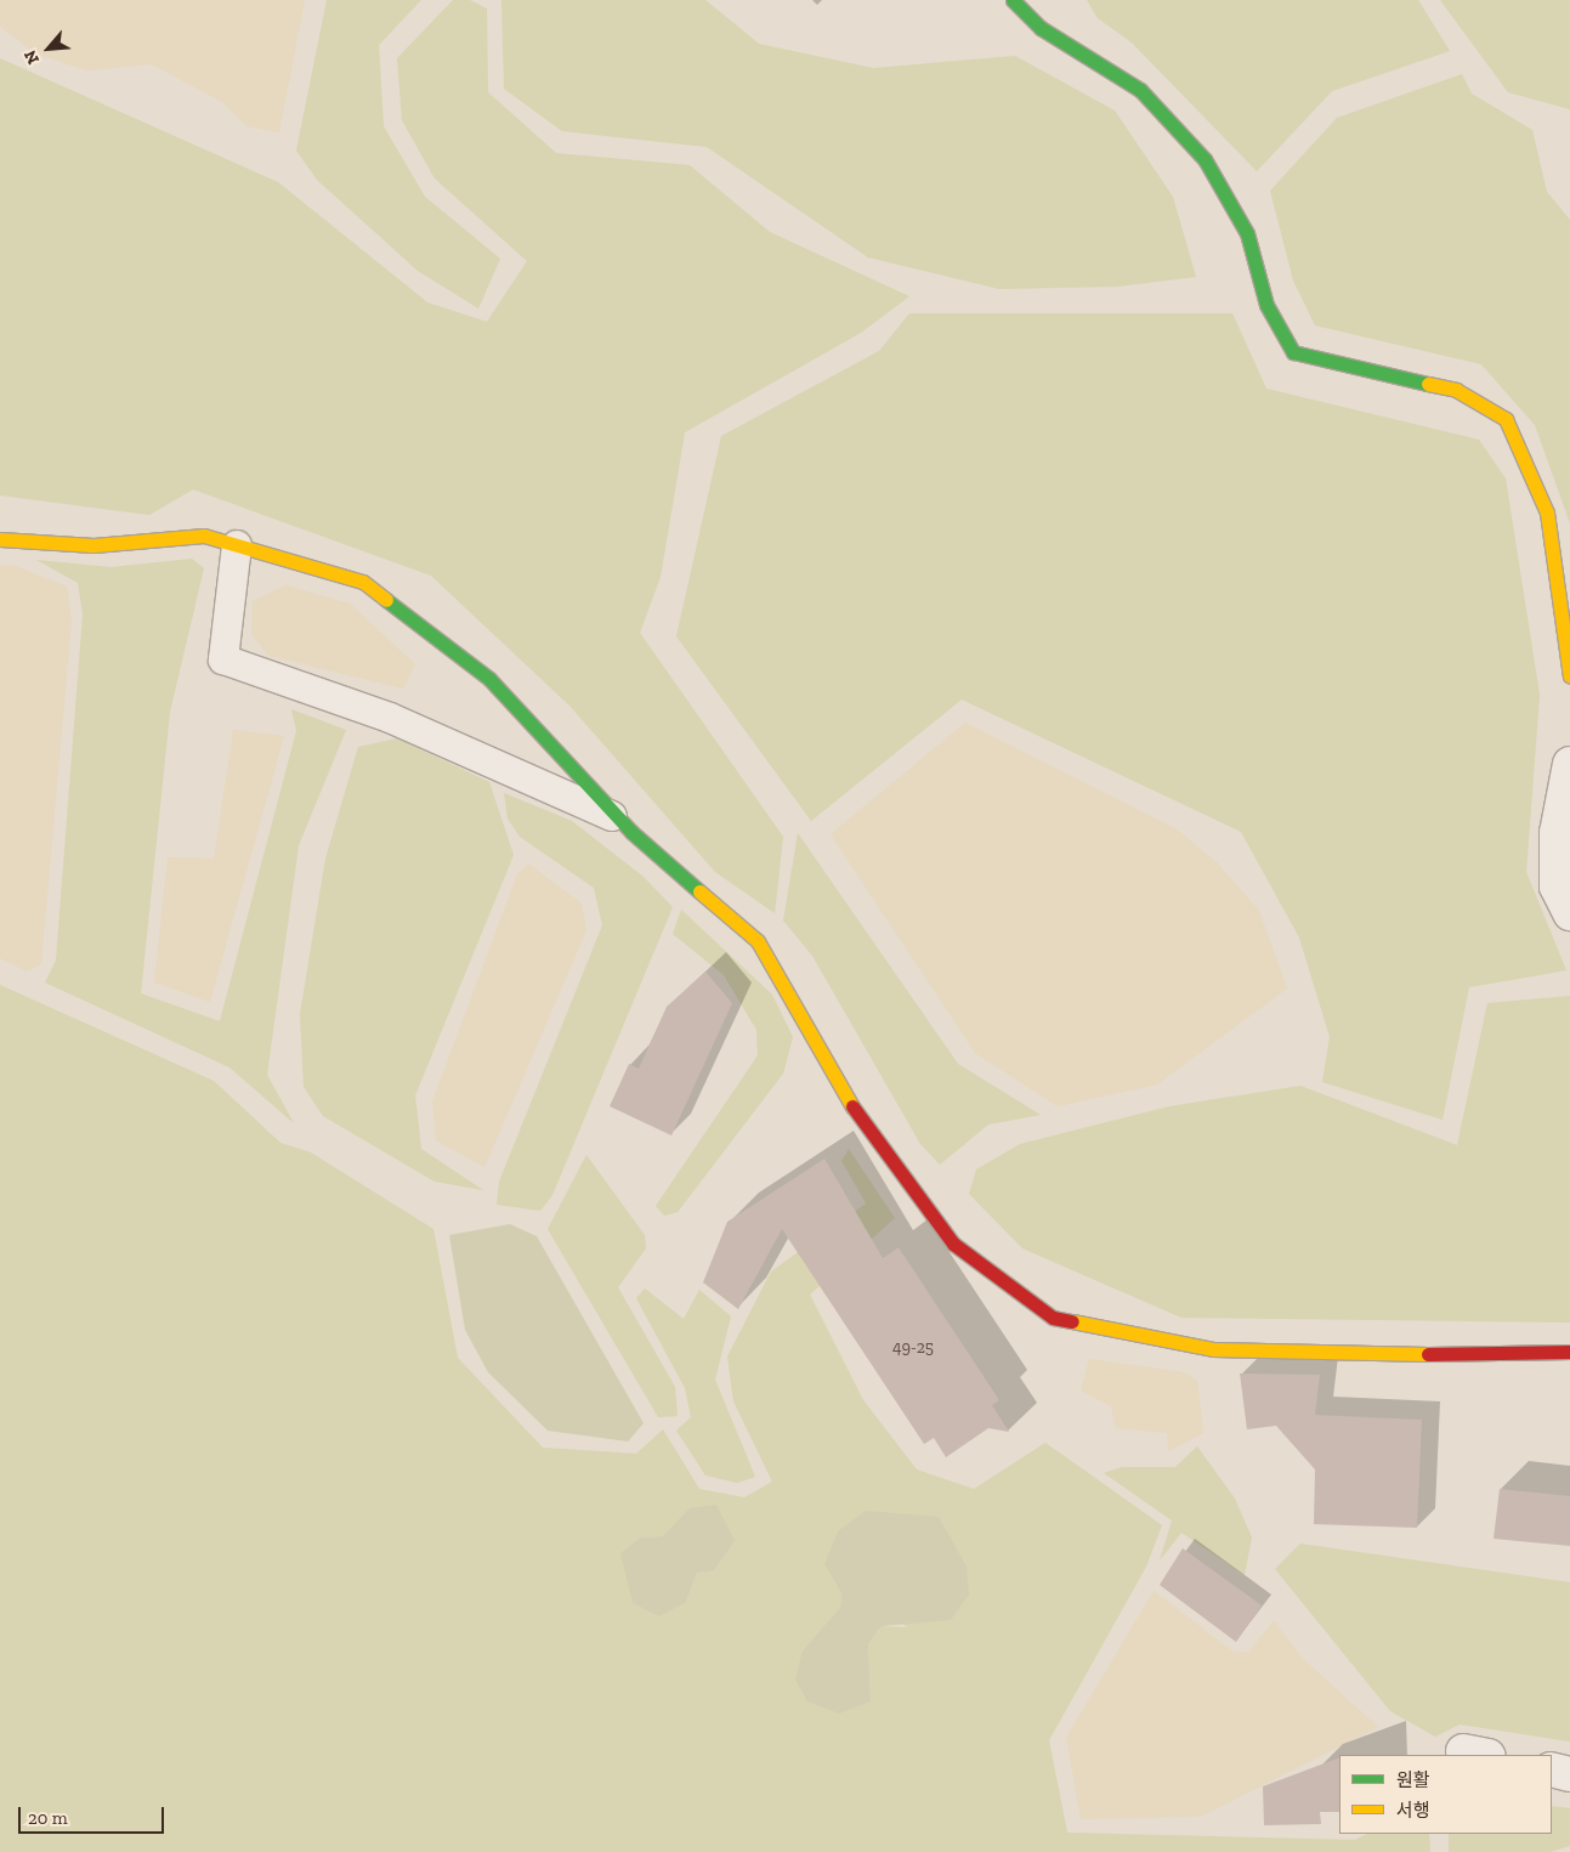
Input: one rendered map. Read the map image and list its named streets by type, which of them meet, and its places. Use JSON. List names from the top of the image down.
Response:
{
  "house_numbers": ["49-25"],
  "legend": ["원활", "서행"],
  "scale_bar": "20 m",
  "north": "bottom left"
}
